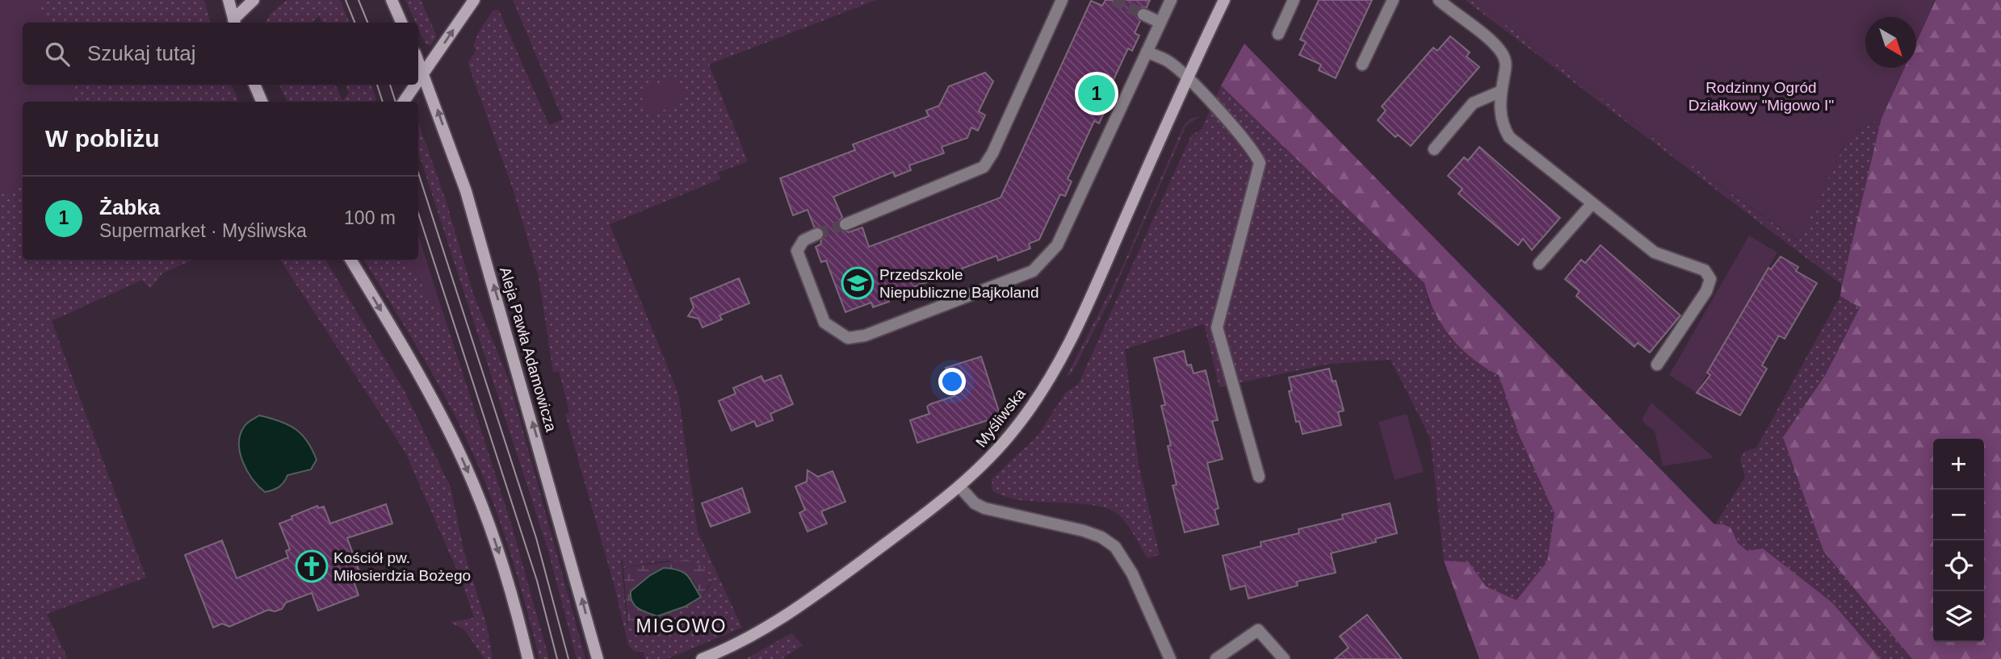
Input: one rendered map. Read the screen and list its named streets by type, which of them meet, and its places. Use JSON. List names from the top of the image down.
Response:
{
  "streets": {
    "main road": ["Aleja Pawła Adamowicza", "Myśliwska"]
  },
  "districts": ["MIGOWO"],
  "parks": ["Rodzinny Ogród Działkowy \"Migowo I\""],
  "places": {
    "school or university": ["Przedszkole Niepubliczne Bajkoland"],
    "church": ["Kościół pw. Miłosierdzia Bożego"]
  },
  "north": "bottom right",
  "page": {
    "search": "Szukaj tutaj",
    "pins": "1",
    "heading": "W pobliżu",
    "list": [
      {
        "mark": "1",
        "name": "Żabka",
        "note": "Supermarket · Myśliwska",
        "value": "100 m"
      }
    ],
    "map_buttons": ["+", "−"]
  }
}
